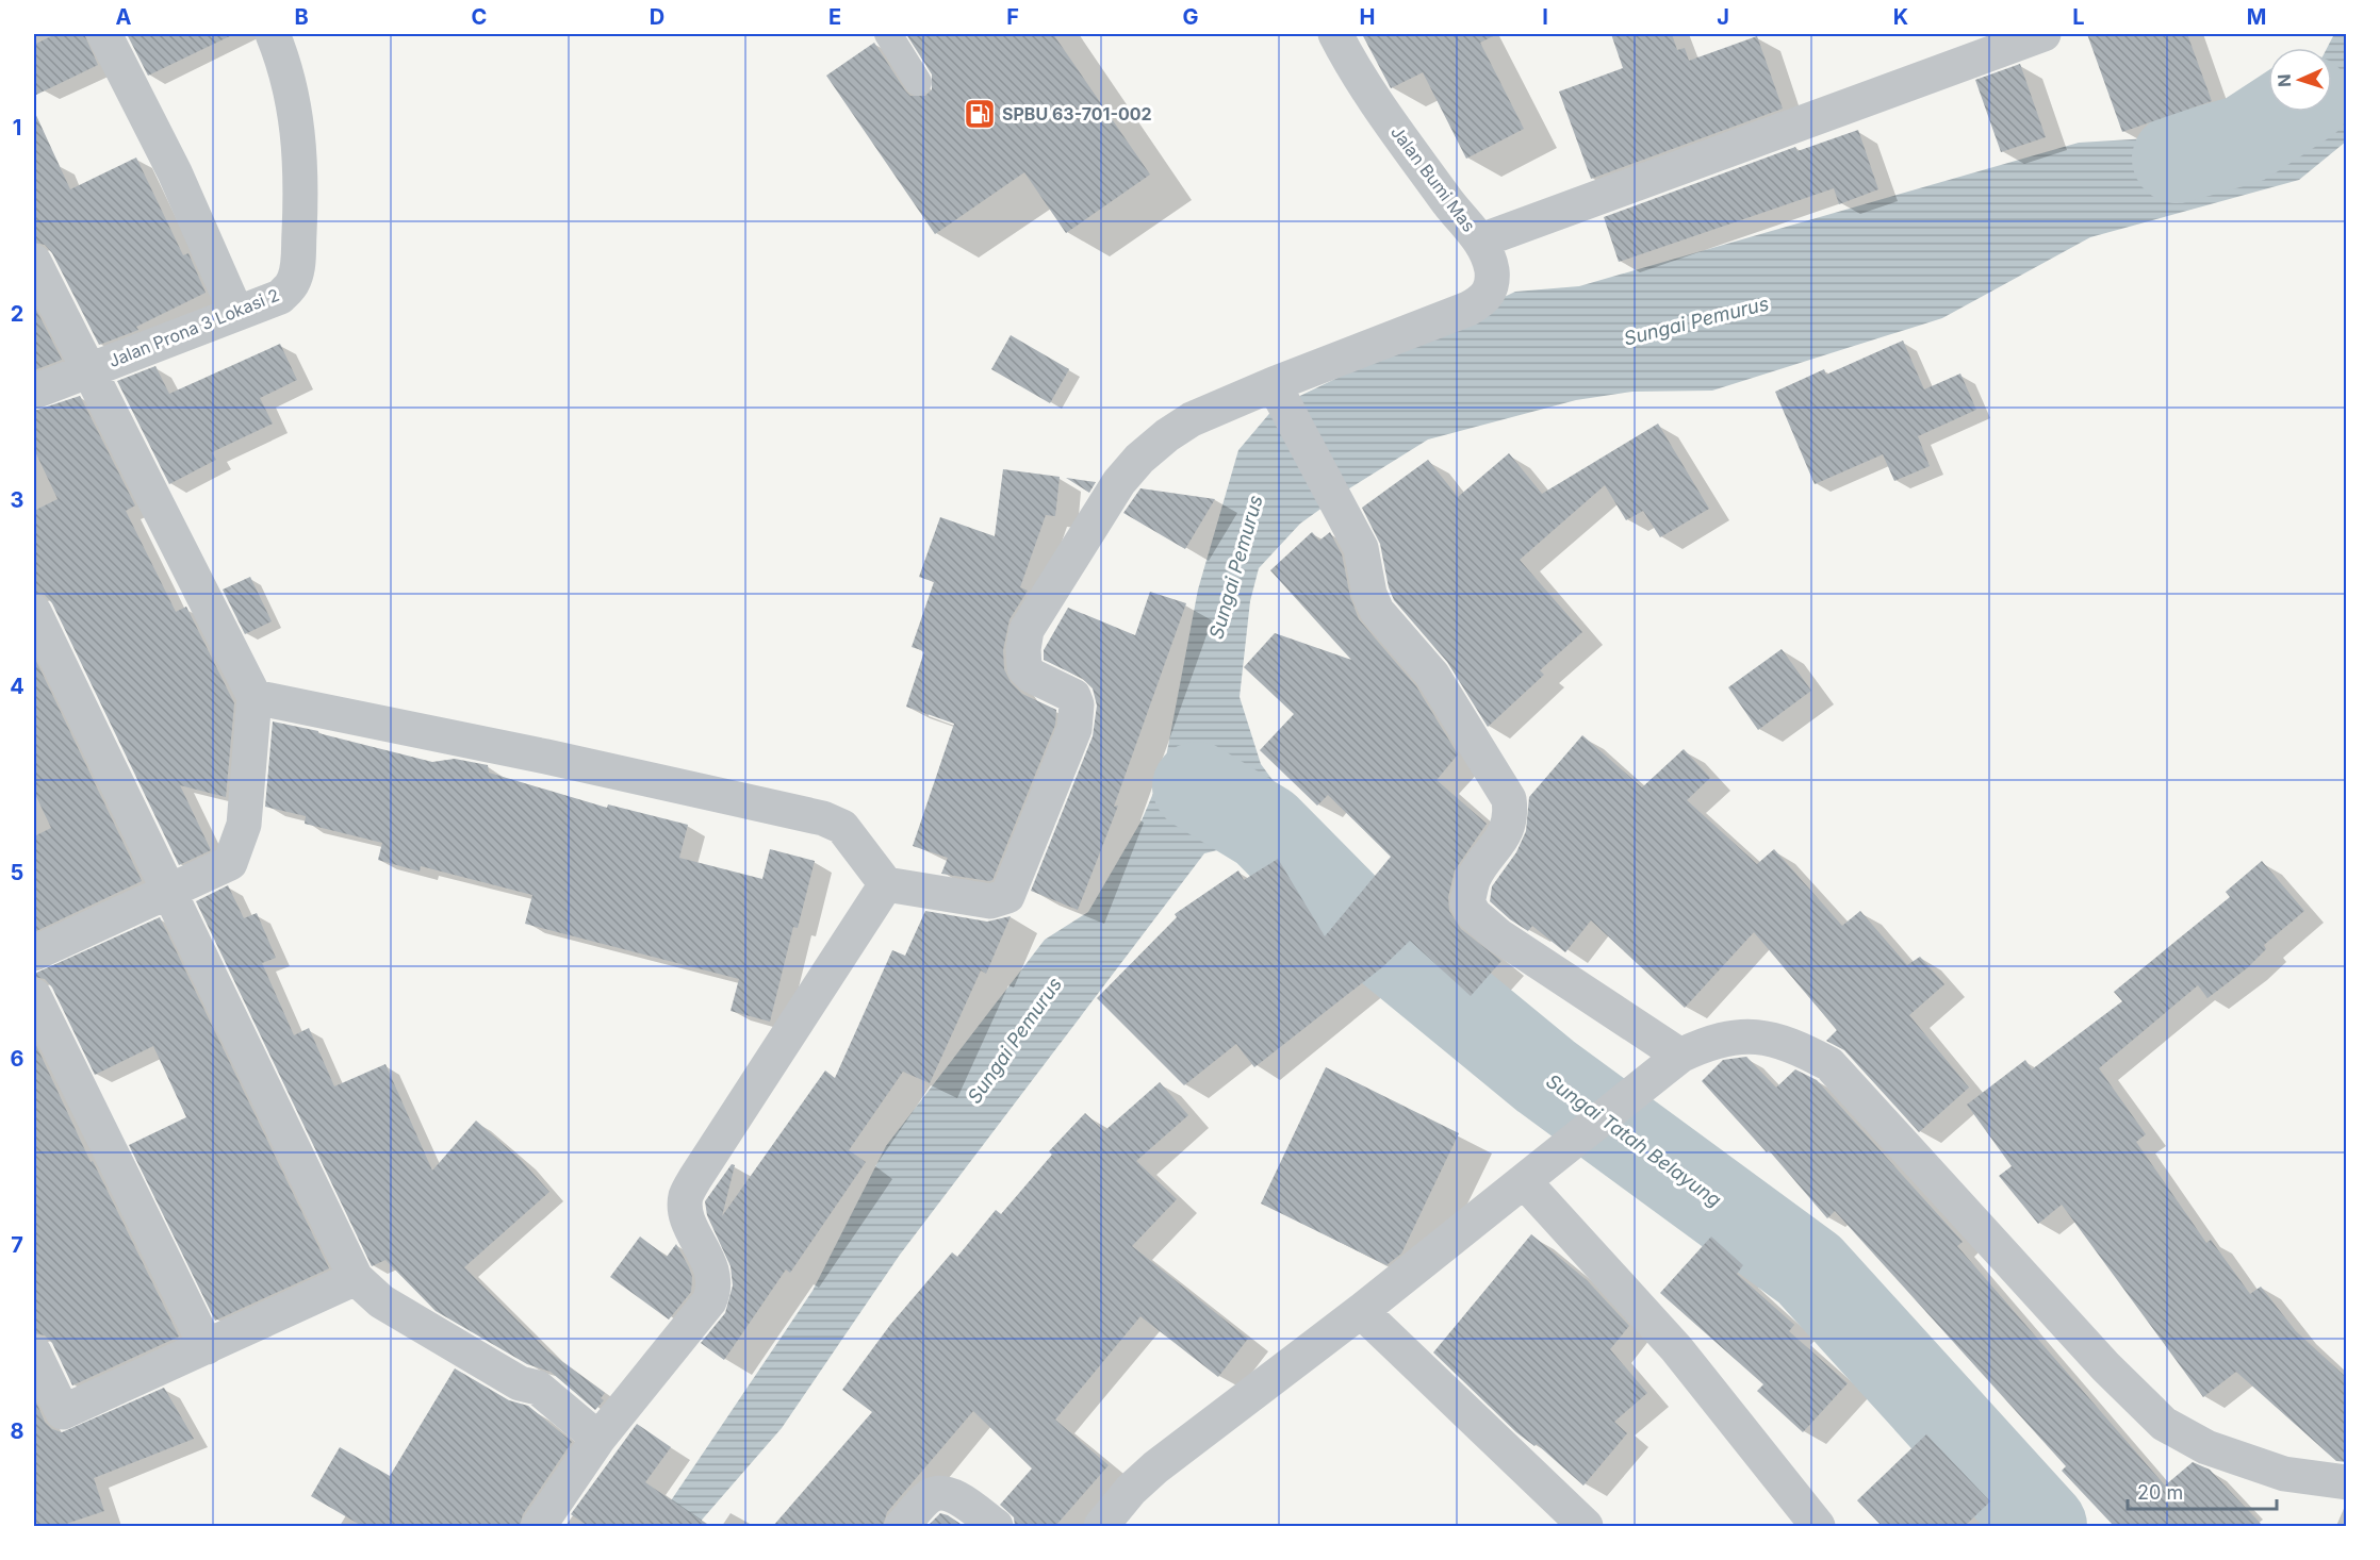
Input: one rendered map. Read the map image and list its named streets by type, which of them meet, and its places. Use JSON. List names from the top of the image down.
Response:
{
  "streets": {
    "street": ["Jalan Bumi Mas", "Jalan Prona 3 Lokasi 2"]
  },
  "water": ["Sungai Pemurus", "Sungai Tatah Belayung"],
  "places": {
    "fuel station": ["SPBU 63-701-002"]
  },
  "scale_bar": "20 m",
  "north": "left",
  "grid": {
    "columns": [
      "A",
      "B",
      "C",
      "D",
      "E",
      "F",
      "G",
      "H",
      "I",
      "J",
      "K",
      "L",
      "M"
    ],
    "rows": [
      "1",
      "2",
      "3",
      "4",
      "5",
      "6",
      "7",
      "8"
    ]
  }
}
